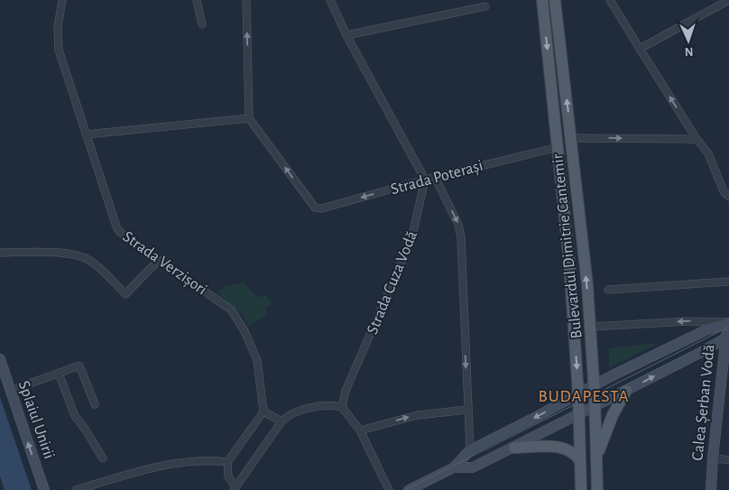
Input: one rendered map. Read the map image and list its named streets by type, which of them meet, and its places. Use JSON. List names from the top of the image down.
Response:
{
  "streets": {
    "main road": ["Bulevardul Dimitrie Cantemir", "Calea Șerban Vodă", "Splaiul Unirii"],
    "street": ["Strada Poterași", "Strada Verzișori", "Strada Cuza Vodă"]
  },
  "crossings": [
    ["Strada Poterași", "Bulevardul Dimitrie Cantemir"],
    ["Strada Poterași", "Strada Cuza Vodă"]
  ],
  "one_way": ["Strada Poterași", "Splaiul Unirii"],
  "districts": ["BUDAPESTA"],
  "north": "bottom"
}
